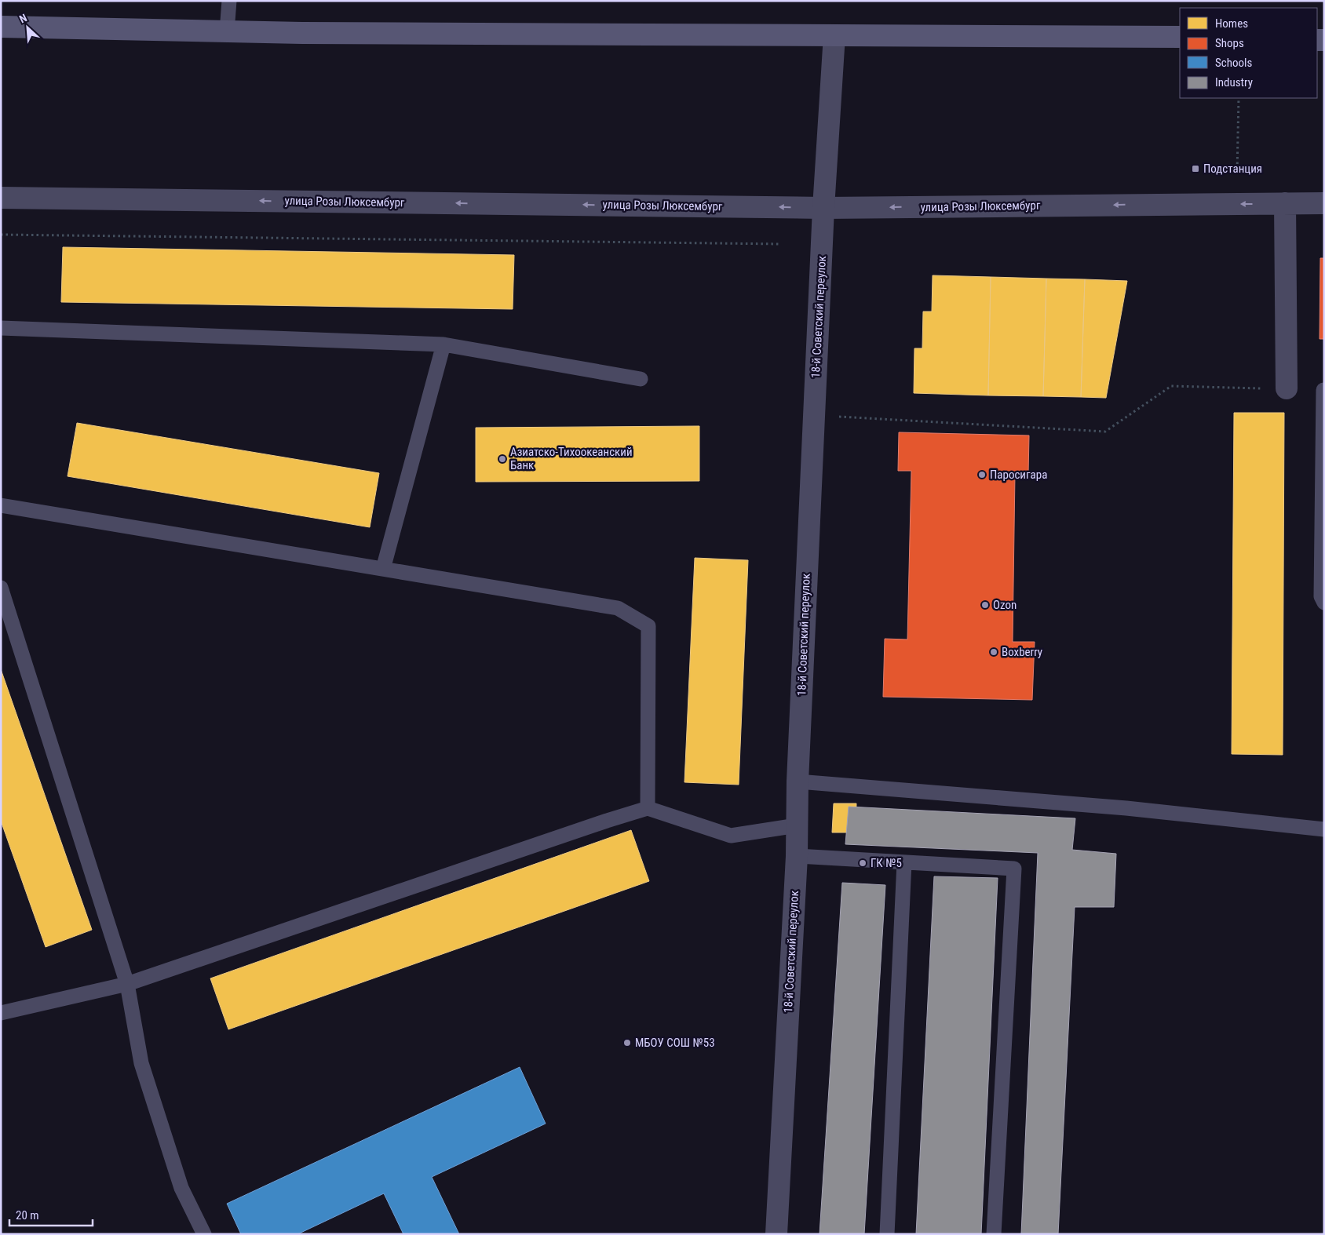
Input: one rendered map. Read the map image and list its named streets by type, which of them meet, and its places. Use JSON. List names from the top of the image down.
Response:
{
  "streets": {
    "street": ["улица Розы Люксембург", "18-й Советский переулок"]
  },
  "crossings": [
    ["улица Розы Люксембург", "18-й Советский переулок"]
  ],
  "one_way": ["улица Розы Люксембург"],
  "places": {
    "transit": ["Подстанция"],
    "other": [
      "Азиатско-Тихоокеанский Банк",
      "Паросигара",
      "Ozon",
      "Boxberry",
      "ГК №5",
      "МБОУ СОШ №53"
    ]
  },
  "legend": [
    "Homes",
    "Shops",
    "Schools",
    "Industry"
  ],
  "scale_bar": "20 m",
  "north": "top left"
}
